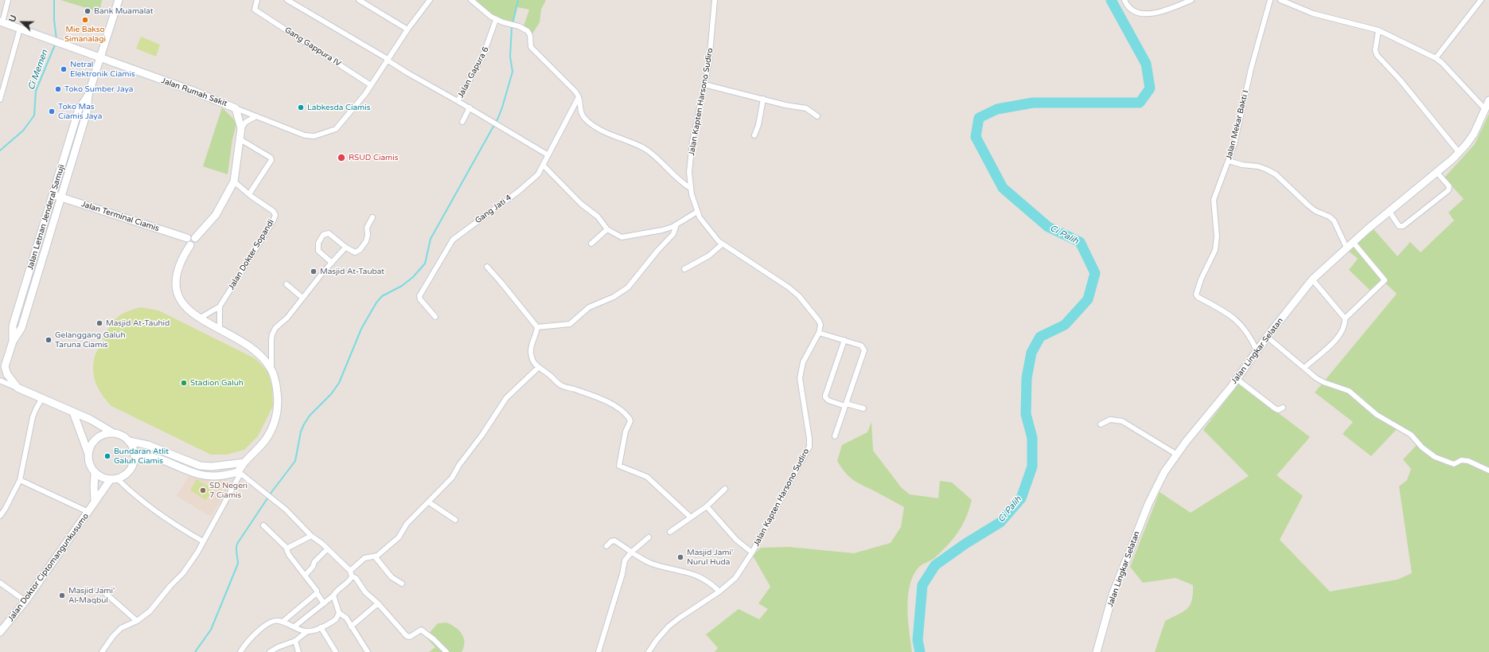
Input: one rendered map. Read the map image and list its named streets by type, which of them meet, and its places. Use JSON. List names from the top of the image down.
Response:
{
  "streets": {
    "street": [
      "Gang Gappura IV",
      "Jalan Gapura 6",
      "Jalan Rumah Sakit",
      "Jalan Kapten Harsono Sudiro",
      "Jalan Mekar Bakti I",
      "Gang Jati 4",
      "Jalan Terminal Ciamis",
      "Jalan Letnan Jenderal Samuji",
      "Jalan Dokter Sopandi",
      "Jalan Lingkar Selatan",
      "Jalan Doktor Ciptomangunkusumo"
    ]
  },
  "crossings": [
    ["Gang Gappura IV", "Jalan Rumah Sakit"],
    ["Jalan Gapura 6", "Jalan Rumah Sakit"],
    ["Jalan Rumah Sakit", "Jalan Letnan Jenderal Samuji"],
    ["Jalan Mekar Bakti I", "Jalan Lingkar Selatan"],
    ["Jalan Terminal Ciamis", "Jalan Letnan Jenderal Samuji"]
  ],
  "water": ["Ci Memen", "Ci Palih"],
  "places": [
    "Bank Muamalat",
    "Mie Bakso Simanalagi",
    "Netral Elektronik Ciamis",
    "Toko Sumber Jaya",
    "Labkesda Ciamis",
    "Toko Mas Ciamis Jaya",
    "RSUD Ciamis",
    "Masjid At-Taubat",
    "Masjid At-Tauhid",
    "Gelanggang Galuh Taruna Ciamis",
    "Stadion Galuh",
    "Bundaran Atlit Galuh Ciamis",
    "SD Negeri 7 Ciamis",
    "Masjid Jami' Nurul Huda",
    "Masjid Jami' Al-Maqbul"
  ],
  "north": "left"
}
